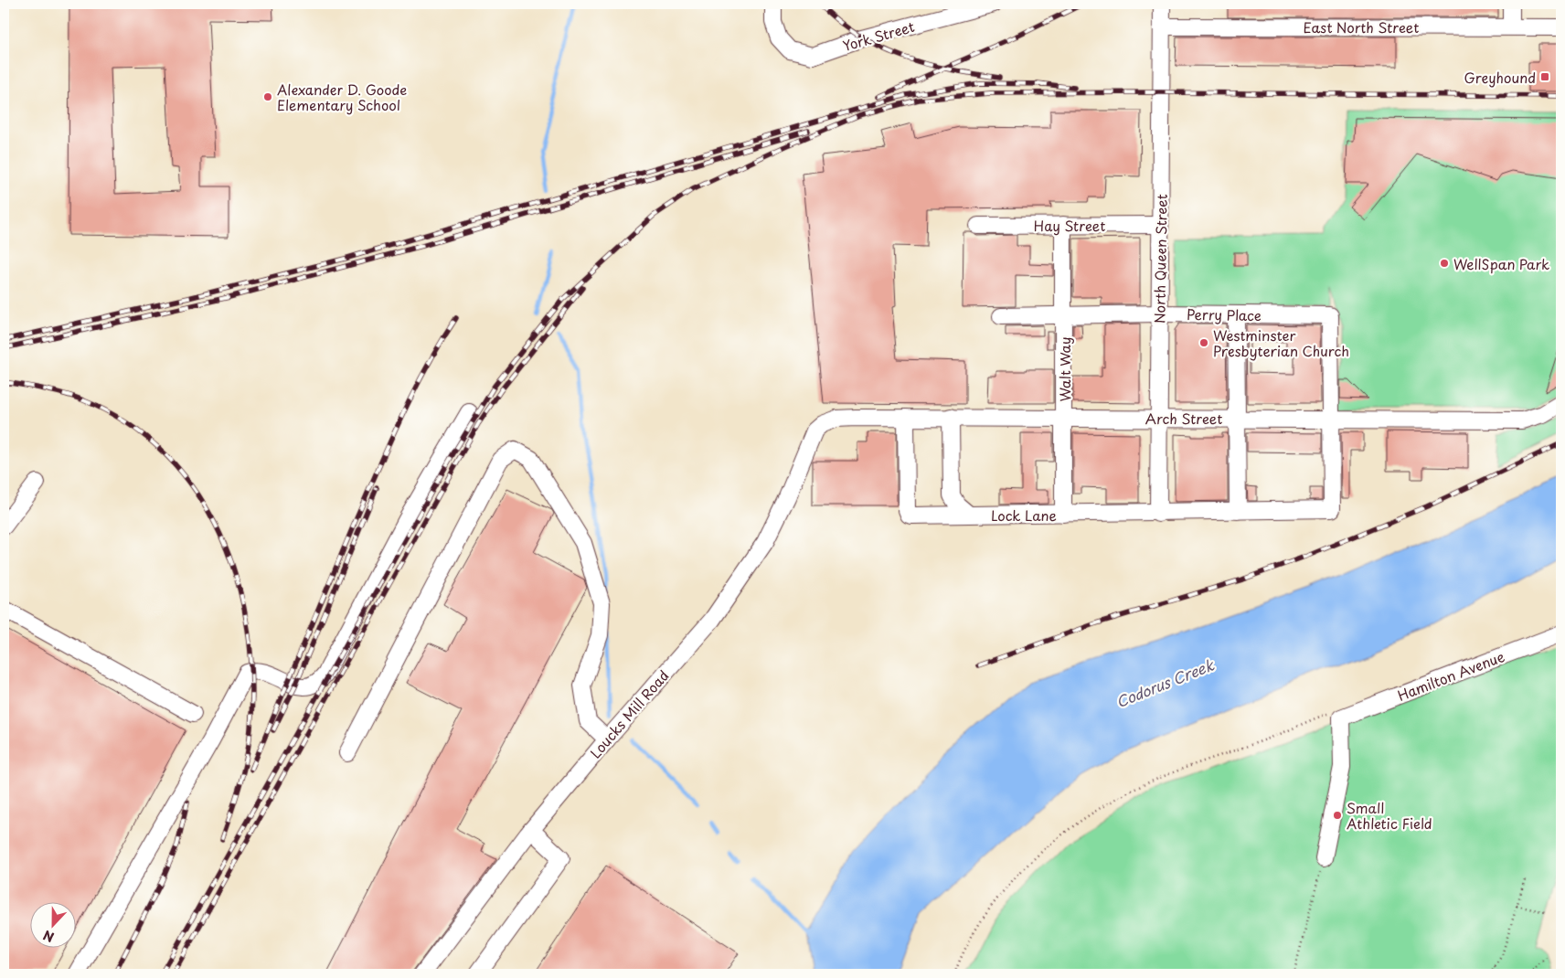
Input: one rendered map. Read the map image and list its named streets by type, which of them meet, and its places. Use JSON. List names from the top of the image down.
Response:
{
  "streets": {
    "street": [
      "East North Street",
      "York Street",
      "Hay Street",
      "North Queen Street",
      "Perry Place",
      "Walt Way",
      "Arch Street",
      "Lock Lane",
      "Hamilton Avenue",
      "Loucks Mill Road"
    ]
  },
  "crossings": [
    ["East North Street", "North Queen Street"],
    ["Hay Street", "North Queen Street"],
    ["Hay Street", "Walt Way"],
    ["North Queen Street", "Perry Place"],
    ["North Queen Street", "Arch Street"],
    ["North Queen Street", "Lock Lane"],
    ["Perry Place", "Walt Way"],
    ["Perry Place", "Arch Street"],
    ["Perry Place", "Lock Lane"],
    ["Walt Way", "Arch Street"],
    ["Walt Way", "Lock Lane"],
    ["Arch Street", "Lock Lane"],
    ["Arch Street", "Loucks Mill Road"]
  ],
  "water": ["Codorus Creek"],
  "places": {
    "transit": ["Greyhound"],
    "other": [
      "Alexander D. Goode Elementary School",
      "WellSpan Park",
      "Westminster Presbyterian Church",
      "Small Athletic Field"
    ]
  },
  "north": "bottom"
}
